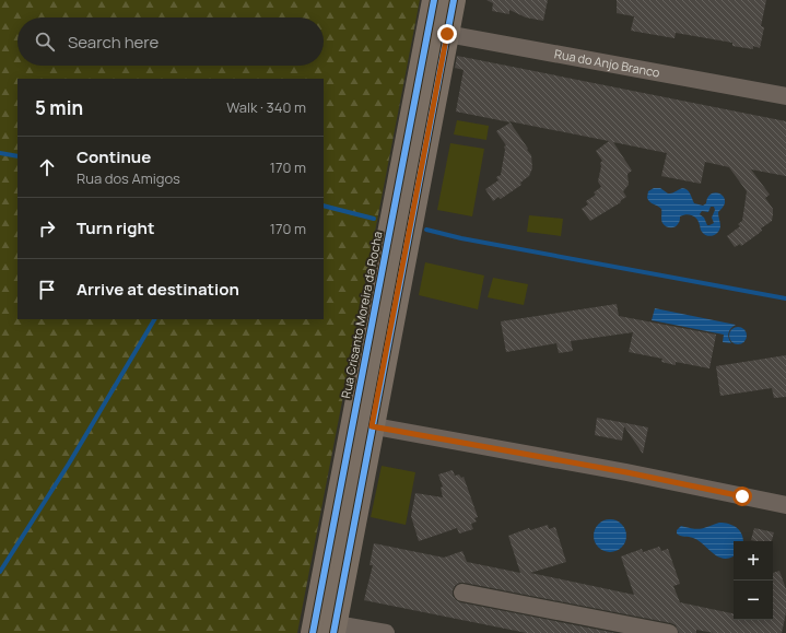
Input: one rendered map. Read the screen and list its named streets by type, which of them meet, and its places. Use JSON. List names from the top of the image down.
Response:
{
  "streets": {
    "main road": ["Rua Crisanto Moreira da Rocha"],
    "street": ["Rua do Anjo Branco"]
  },
  "crossings": [
    ["Rua do Anjo Branco", "Rua Crisanto Moreira da Rocha"]
  ],
  "page": {
    "search": "Search here",
    "heading": ["5 min", "Walk · 340 m"],
    "list": [
      ["Continue", "Rua dos Amigos", "170 m"],
      ["Turn right", "170 m"],
      "Arrive at destination"
    ],
    "map_buttons": ["+", "−"]
  }
}
